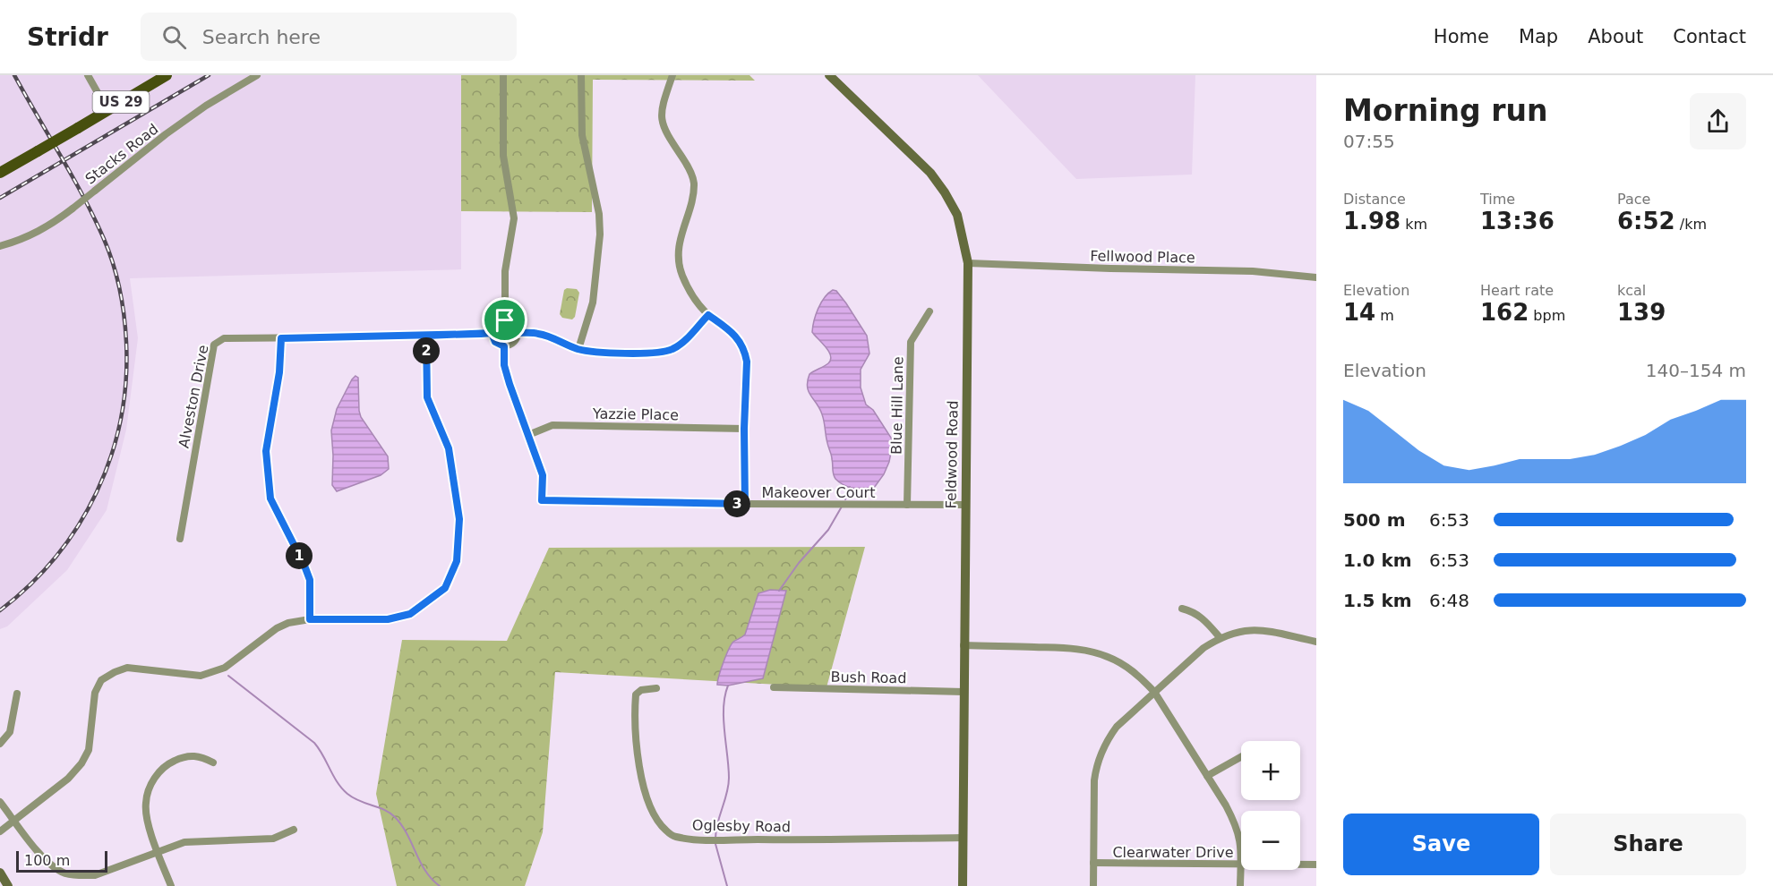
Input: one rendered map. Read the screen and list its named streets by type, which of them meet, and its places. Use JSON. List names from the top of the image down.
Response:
{
  "streets": {
    "main road": ["US 29"],
    "street": [
      "Stacks Road",
      "Fellwood Place",
      "Alveston Drive",
      "Blue Hill Lane",
      "Yazzie Place",
      "Feldwood Road",
      "Makeover Court",
      "Bush Road",
      "Oglesby Road",
      "Clearwater Drive"
    ]
  },
  "crossings": [
    ["Fellwood Place", "Feldwood Road"],
    ["Alveston Drive", "Makeover Court"],
    ["Blue Hill Lane", "Makeover Court"],
    ["Yazzie Place", "Makeover Court"],
    ["Feldwood Road", "Makeover Court"],
    ["Feldwood Road", "Bush Road"],
    ["Feldwood Road", "Oglesby Road"]
  ],
  "scale_bar": "100 m",
  "page": {
    "header": "Stridr",
    "search": "Search here",
    "nav": [
      "Home",
      "Map",
      "About",
      "Contact"
    ],
    "heading": ["Morning run", "07:55"],
    "stats": [
      ["Distance", "1.98 km"],
      ["Time", "13:36"],
      ["Pace", "6:52 /km"],
      ["Elevation", "14 m"],
      ["Heart rate", "162 bpm"],
      ["kcal", "139"]
    ],
    "pins": ["2", "3", "1"],
    "chart": ["Elevation", "140–154 m"],
    "list": [
      {
        "name": "500 m",
        "note": "6:53"
      },
      {
        "name": "1.0 km",
        "note": "6:53"
      },
      {
        "name": "1.5 km",
        "note": "6:48"
      }
    ],
    "map_buttons": ["+", "−"],
    "buttons": ["Save", "Share"],
    "scale": "100 m"
  }
}
